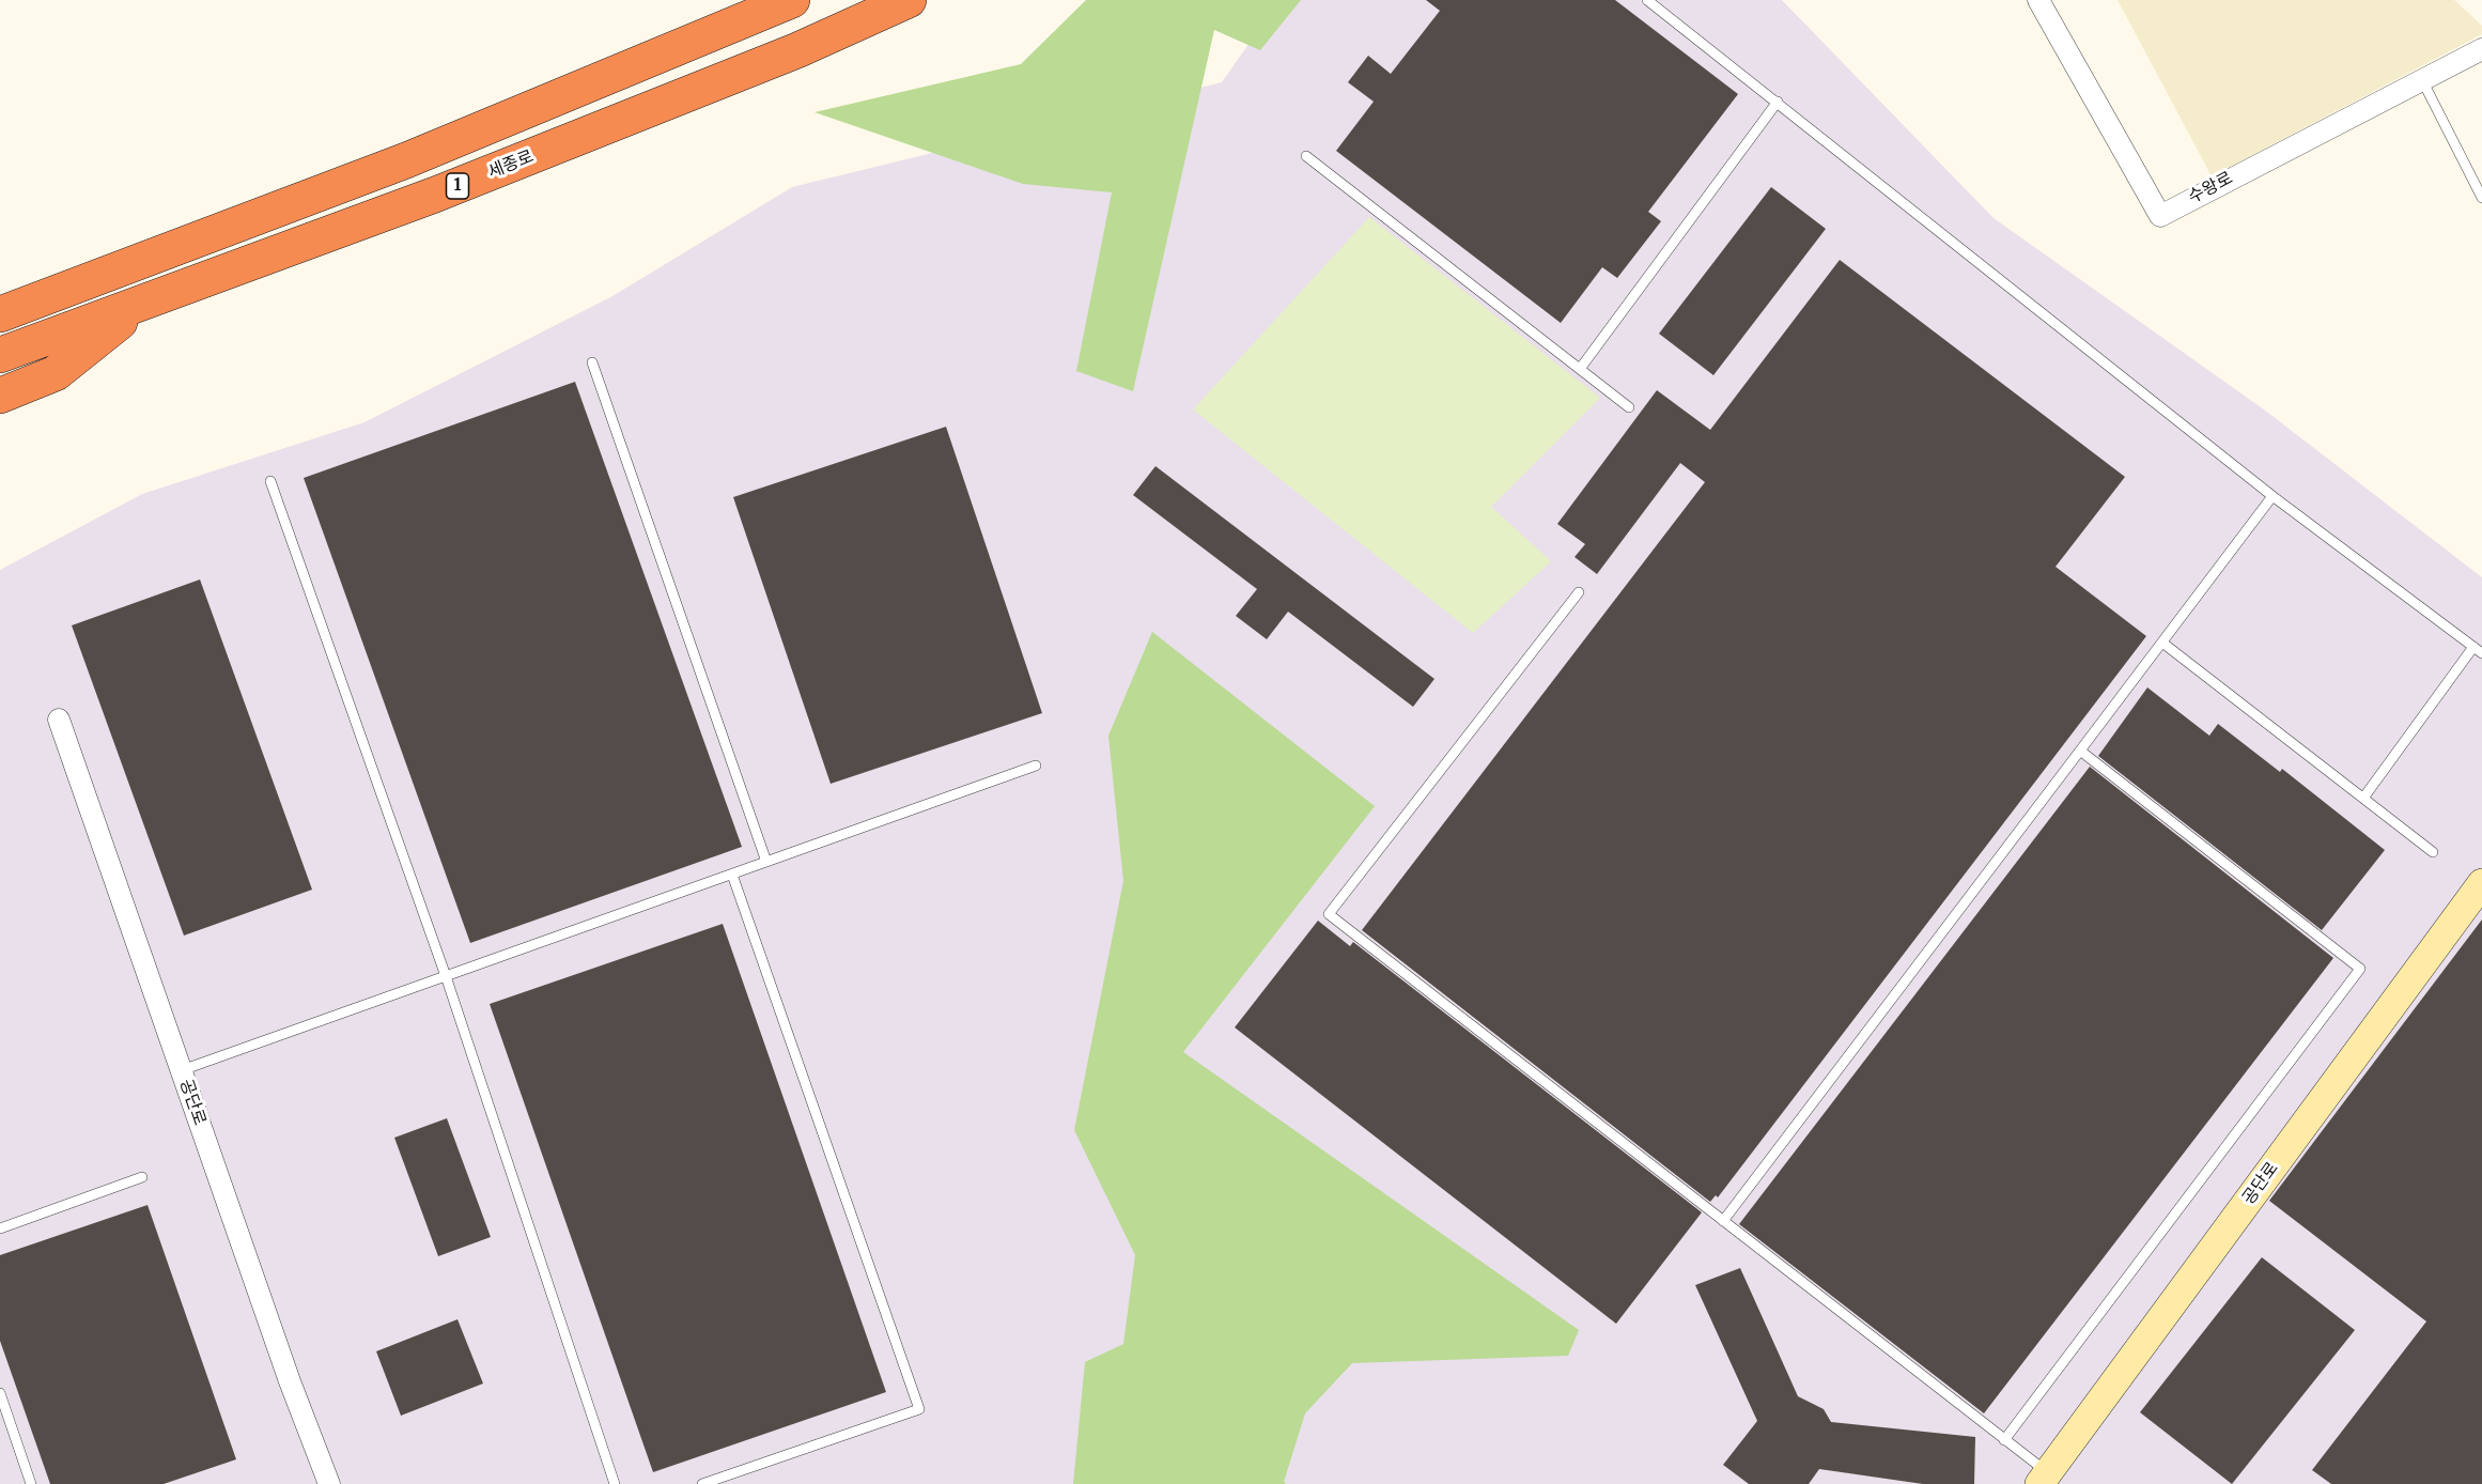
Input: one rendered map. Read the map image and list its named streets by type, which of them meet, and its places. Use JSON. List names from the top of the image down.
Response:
{
  "streets": {
    "highway": ["세종로", "1"],
    "street": ["수왕로", "공단로"]
  }
}
